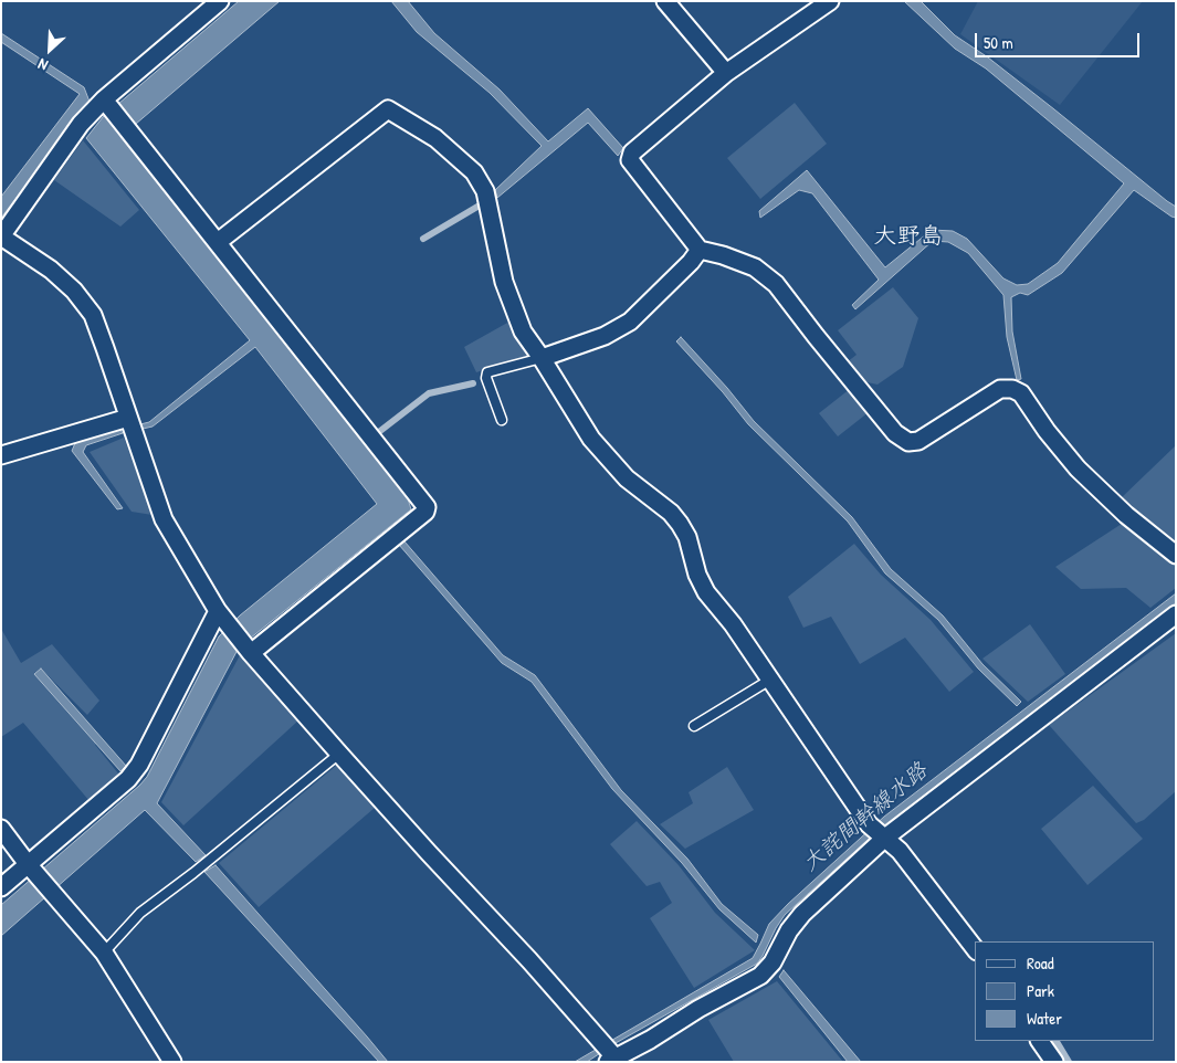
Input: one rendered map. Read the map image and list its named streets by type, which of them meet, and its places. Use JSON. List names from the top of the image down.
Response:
{
  "districts": ["大野島"],
  "water": ["大詫間幹線水路"],
  "legend": ["Road", "Park", "Water"],
  "scale_bar": "50 m",
  "north": "bottom left"
}
